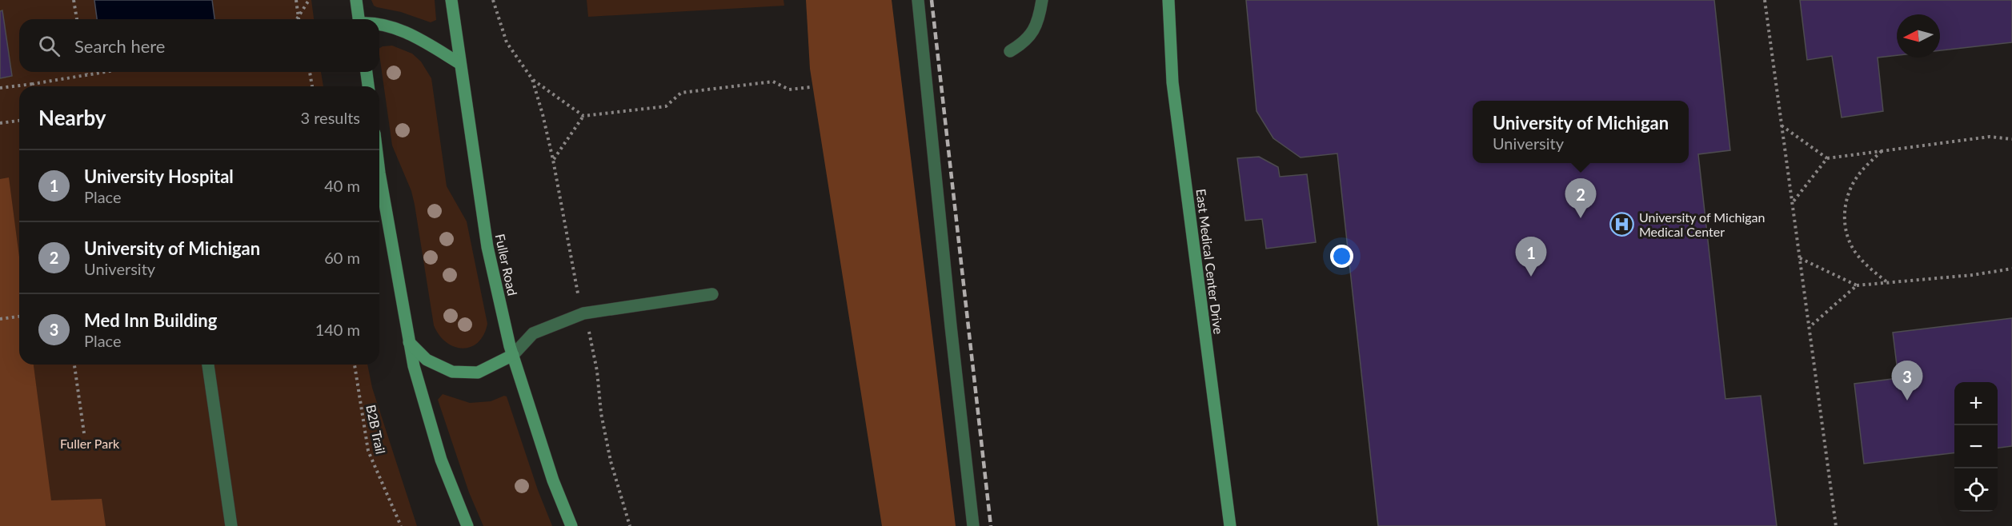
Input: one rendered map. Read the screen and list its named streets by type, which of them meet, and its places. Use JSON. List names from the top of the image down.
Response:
{
  "streets": {
    "main road": ["East Medical Center Drive", "Fuller Road"],
    "path": ["B2B Trail"]
  },
  "parks": ["Fuller Park"],
  "places": {
    "hospital": ["University of Michigan Medical Center"]
  },
  "north": "left",
  "page": {
    "search": "Search here",
    "heading": ["Nearby", "3 results"],
    "popup": ["University of Michigan", "University"],
    "list": [
      {
        "mark": "1",
        "name": "University Hospital",
        "note": "Place",
        "value": "40 m"
      },
      {
        "mark": "2",
        "name": "University of Michigan",
        "note": "University",
        "value": "60 m"
      },
      {
        "mark": "3",
        "name": "Med Inn Building",
        "note": "Place",
        "value": "140 m"
      }
    ],
    "pins": ["2", "1", "3"],
    "map_buttons": ["+", "−"]
  }
}
